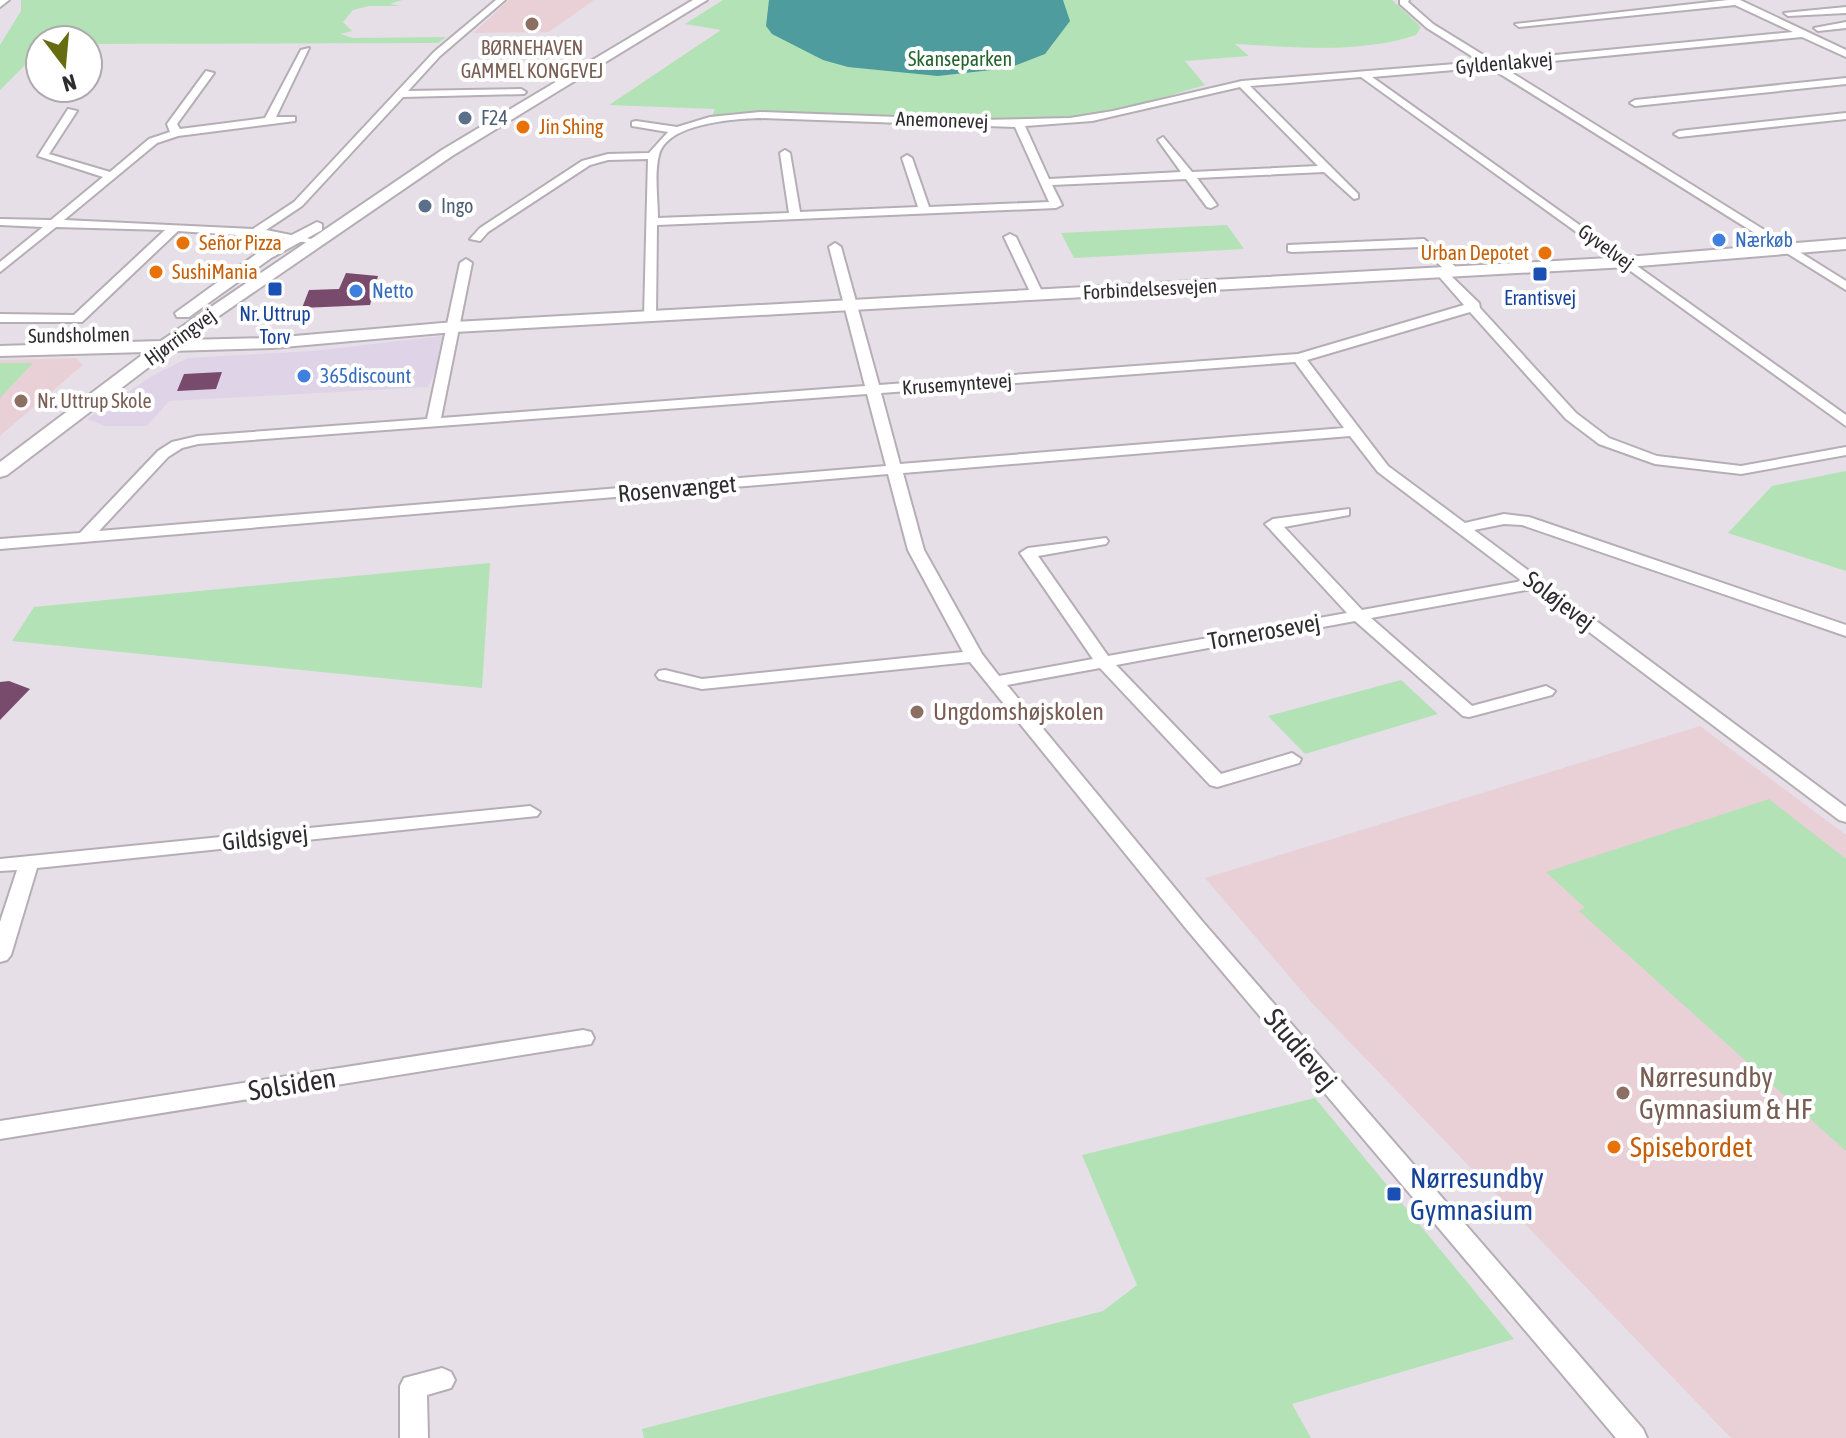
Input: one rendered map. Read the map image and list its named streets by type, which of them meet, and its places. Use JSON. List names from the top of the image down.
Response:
{
  "streets": {
    "street": [
      "Gyldenlakvej",
      "Anemonevej",
      "Gyvelvej",
      "Forbindelsesvejen",
      "Sundsholmen",
      "Hjørringvej",
      "Krusemyntevej",
      "Rosenvænget",
      "Soløjevej",
      "Tornerosevej",
      "Gildsigvej",
      "Studievej",
      "Solsiden"
    ]
  },
  "crossings": [
    ["Gyldenlakvej", "Anemonevej"],
    ["Gyldenlakvej", "Gyvelvej"],
    ["Gyvelvej", "Forbindelsesvejen"],
    ["Forbindelsesvejen", "Sundsholmen"],
    ["Forbindelsesvejen", "Hjørringvej"],
    ["Forbindelsesvejen", "Studievej"],
    ["Sundsholmen", "Hjørringvej"],
    ["Krusemyntevej", "Rosenvænget"],
    ["Krusemyntevej", "Soløjevej"],
    ["Krusemyntevej", "Studievej"],
    ["Rosenvænget", "Soløjevej"],
    ["Rosenvænget", "Studievej"],
    ["Soløjevej", "Tornerosevej"],
    ["Tornerosevej", "Studievej"]
  ],
  "parks": ["Skanseparken"],
  "places": {
    "other": [
      "BØRNEHAVEN GAMMEL KONGEVEJ",
      "F24",
      "Jin Shing",
      "Ingo",
      "Nærkøb",
      "Señor Pizza",
      "Urban Depotet",
      "SushiMania",
      "Netto",
      "365discount",
      "Nr. Uttrup Skole",
      "Ungdomshøjskolen",
      "Nørresundby Gymnasium & HF",
      "Spisebordet"
    ],
    "transit": ["Erantisvej", "Nr. Uttrup Torv", "Nørresundby Gymnasium"]
  },
  "north": "bottom"
}
